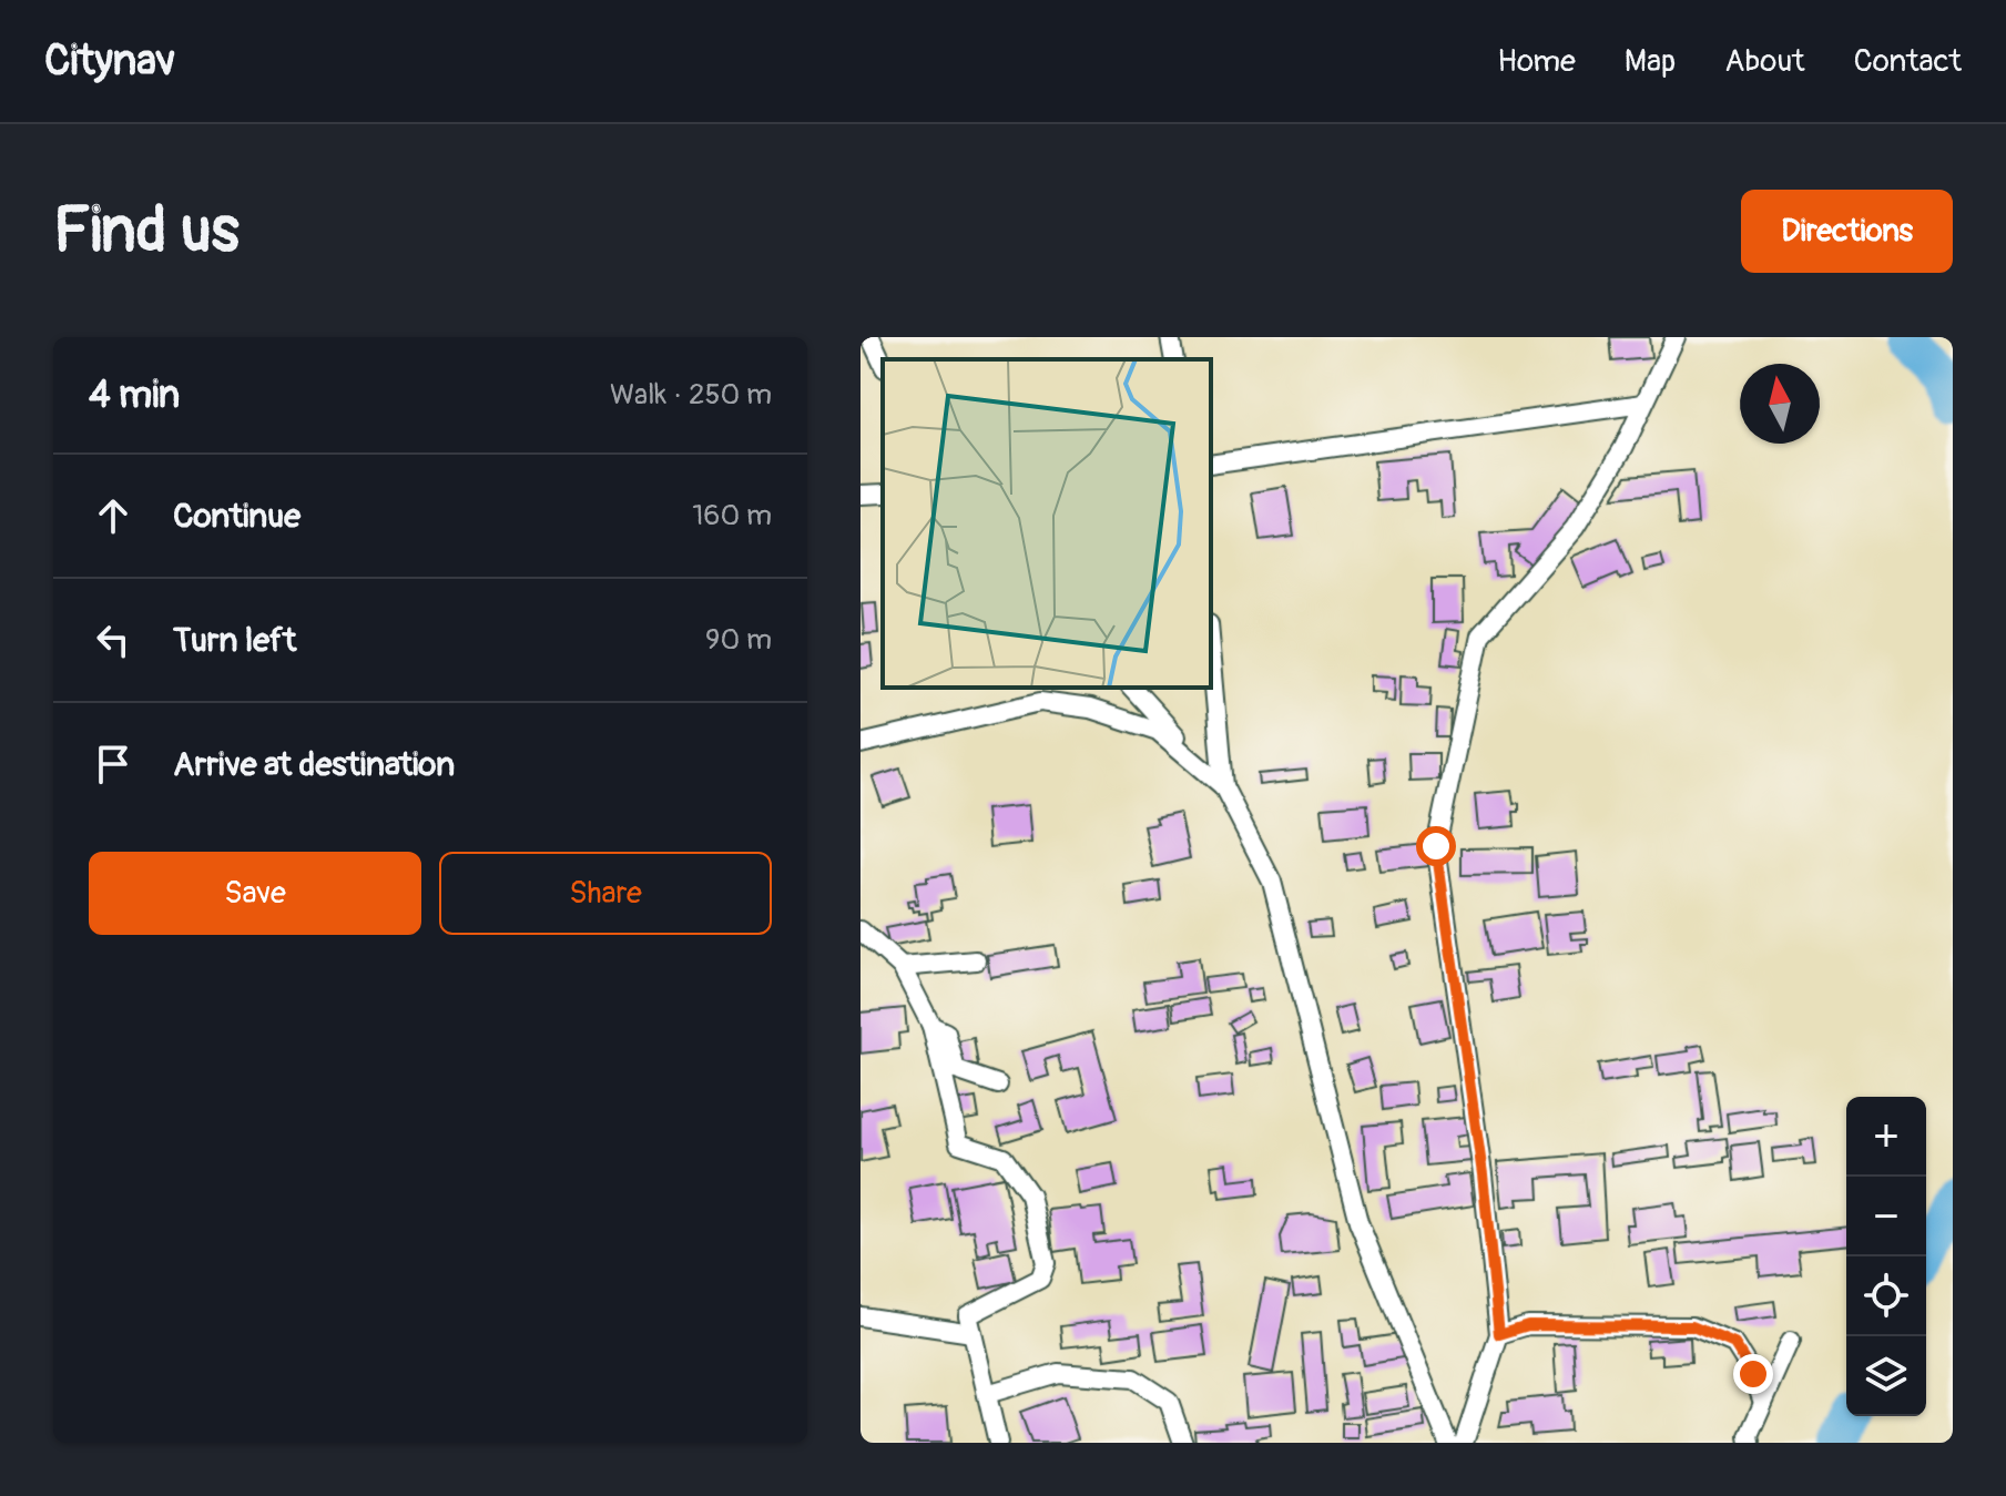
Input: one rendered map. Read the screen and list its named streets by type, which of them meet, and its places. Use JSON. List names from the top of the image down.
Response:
{
  "north": "top",
  "page": {
    "header": "Citynav",
    "nav": [
      "Home",
      "Map",
      "About",
      "Contact"
    ],
    "buttons": [
      "Directions",
      ["Save", "Share"]
    ],
    "title": "Find us",
    "heading": ["4 min", "Walk · 250 m"],
    "list": [
      ["Continue", "160 m"],
      ["Turn left", "90 m"],
      "Arrive at destination"
    ],
    "map_buttons": ["+", "−"]
  }
}
